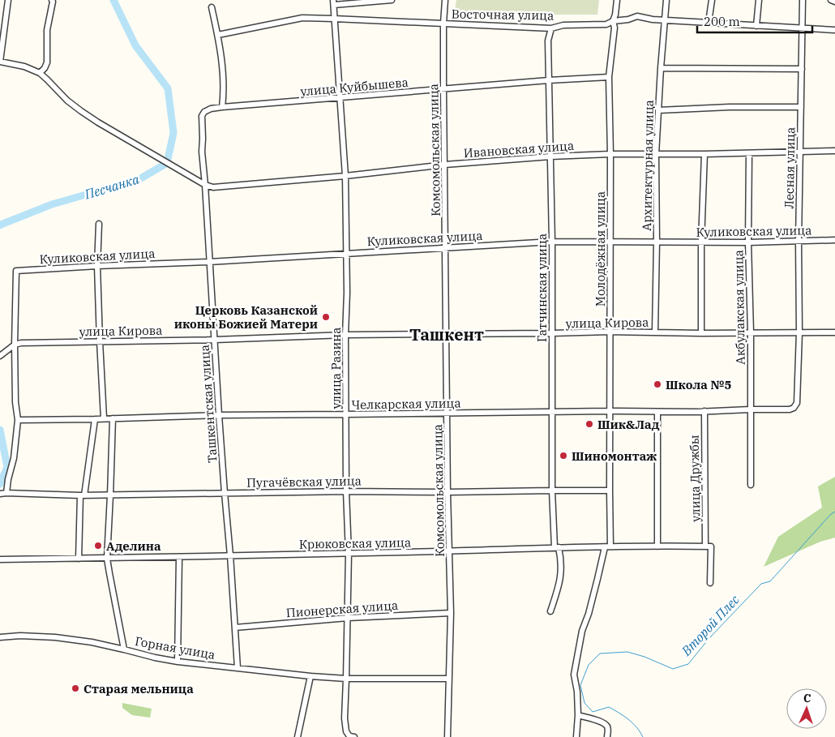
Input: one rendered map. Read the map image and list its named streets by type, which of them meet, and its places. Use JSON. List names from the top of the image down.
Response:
{
  "streets": {
    "street": [
      "Восточная улица",
      "улица Куйбышева",
      "Ивановская улица",
      "Комсомольская улица",
      "Архитектурная улица",
      "Лесная улица",
      "Куликовская улица",
      "Молодёжная улица",
      "Гатчинская улица",
      "Акбулакская улица",
      "улица Кирова",
      "улица Разина",
      "Ташкентская улица",
      "Челкарская улица",
      "улица Дружбы",
      "Пугачёвская улица",
      "Крюковская улица",
      "Пионерская улица",
      "Горная улица"
    ]
  },
  "crossings": [
    ["Восточная улица", "Комсомольская улица"],
    ["Восточная улица", "Архитектурная улица"],
    ["Восточная улица", "Лесная улица"],
    ["Восточная улица", "Молодёжная улица"],
    ["Восточная улица", "Гатчинская улица"],
    ["Восточная улица", "улица Разина"],
    ["улица Куйбышева", "Комсомольская улица"],
    ["улица Куйбышева", "Молодёжная улица"],
    ["улица Куйбышева", "Гатчинская улица"],
    ["улица Куйбышева", "улица Разина"],
    ["улица Куйбышева", "Ташкентская улица"],
    ["Ивановская улица", "Комсомольская улица"],
    ["Ивановская улица", "Архитектурная улица"],
    ["Ивановская улица", "Лесная улица"],
    ["Ивановская улица", "Молодёжная улица"],
    ["Ивановская улица", "Гатчинская улица"],
    ["Ивановская улица", "Акбулакская улица"],
    ["Ивановская улица", "улица Разина"],
    ["Ивановская улица", "Ташкентская улица"],
    ["Комсомольская улица", "Куликовская улица"],
    ["Комсомольская улица", "улица Кирова"],
    ["Комсомольская улица", "Челкарская улица"],
    ["Комсомольская улица", "Пугачёвская улица"],
    ["Комсомольская улица", "Крюковская улица"],
    ["Комсомольская улица", "Пионерская улица"],
    ["Комсомольская улица", "Горная улица"],
    ["Архитектурная улица", "Куликовская улица"],
    ["Архитектурная улица", "улица Кирова"],
    ["Лесная улица", "Куликовская улица"],
    ["Лесная улица", "улица Кирова"],
    ["Лесная улица", "Челкарская улица"],
    ["Куликовская улица", "Молодёжная улица"],
    ["Куликовская улица", "Гатчинская улица"],
    ["Куликовская улица", "Акбулакская улица"],
    ["Куликовская улица", "улица Кирова"],
    ["Куликовская улица", "улица Разина"],
    ["Куликовская улица", "Ташкентская улица"],
    ["Молодёжная улица", "улица Кирова"],
    ["Молодёжная улица", "Челкарская улица"],
    ["Молодёжная улица", "Пугачёвская улица"],
    ["Молодёжная улица", "Крюковская улица"],
    ["Гатчинская улица", "улица Кирова"],
    ["Гатчинская улица", "Челкарская улица"],
    ["Гатчинская улица", "Пугачёвская улица"],
    ["Гатчинская улица", "Крюковская улица"],
    ["Акбулакская улица", "улица Кирова"],
    ["Акбулакская улица", "Челкарская улица"],
    ["улица Кирова", "улица Разина"],
    ["улица Кирова", "Ташкентская улица"],
    ["улица Разина", "Челкарская улица"],
    ["улица Разина", "Пугачёвская улица"],
    ["улица Разина", "Крюковская улица"],
    ["улица Разина", "Пионерская улица"],
    ["улица Разина", "Горная улица"],
    ["Ташкентская улица", "Челкарская улица"],
    ["Ташкентская улица", "Пугачёвская улица"],
    ["Ташкентская улица", "Крюковская улица"],
    ["Ташкентская улица", "Пионерская улица"],
    ["Ташкентская улица", "Горная улица"],
    ["Челкарская улица", "улица Дружбы"],
    ["улица Дружбы", "Крюковская улица"]
  ],
  "districts": ["Ташкент"],
  "water": ["Песчанка", "Второй Плес"],
  "places": [
    "Церковь Казанской иконы Божией Матери",
    "Школа №5",
    "Шик&Лад",
    "Шиномонтаж",
    "Аделина",
    "Старая мельница"
  ],
  "scale_bar": "200 m",
  "north": "top"
}
